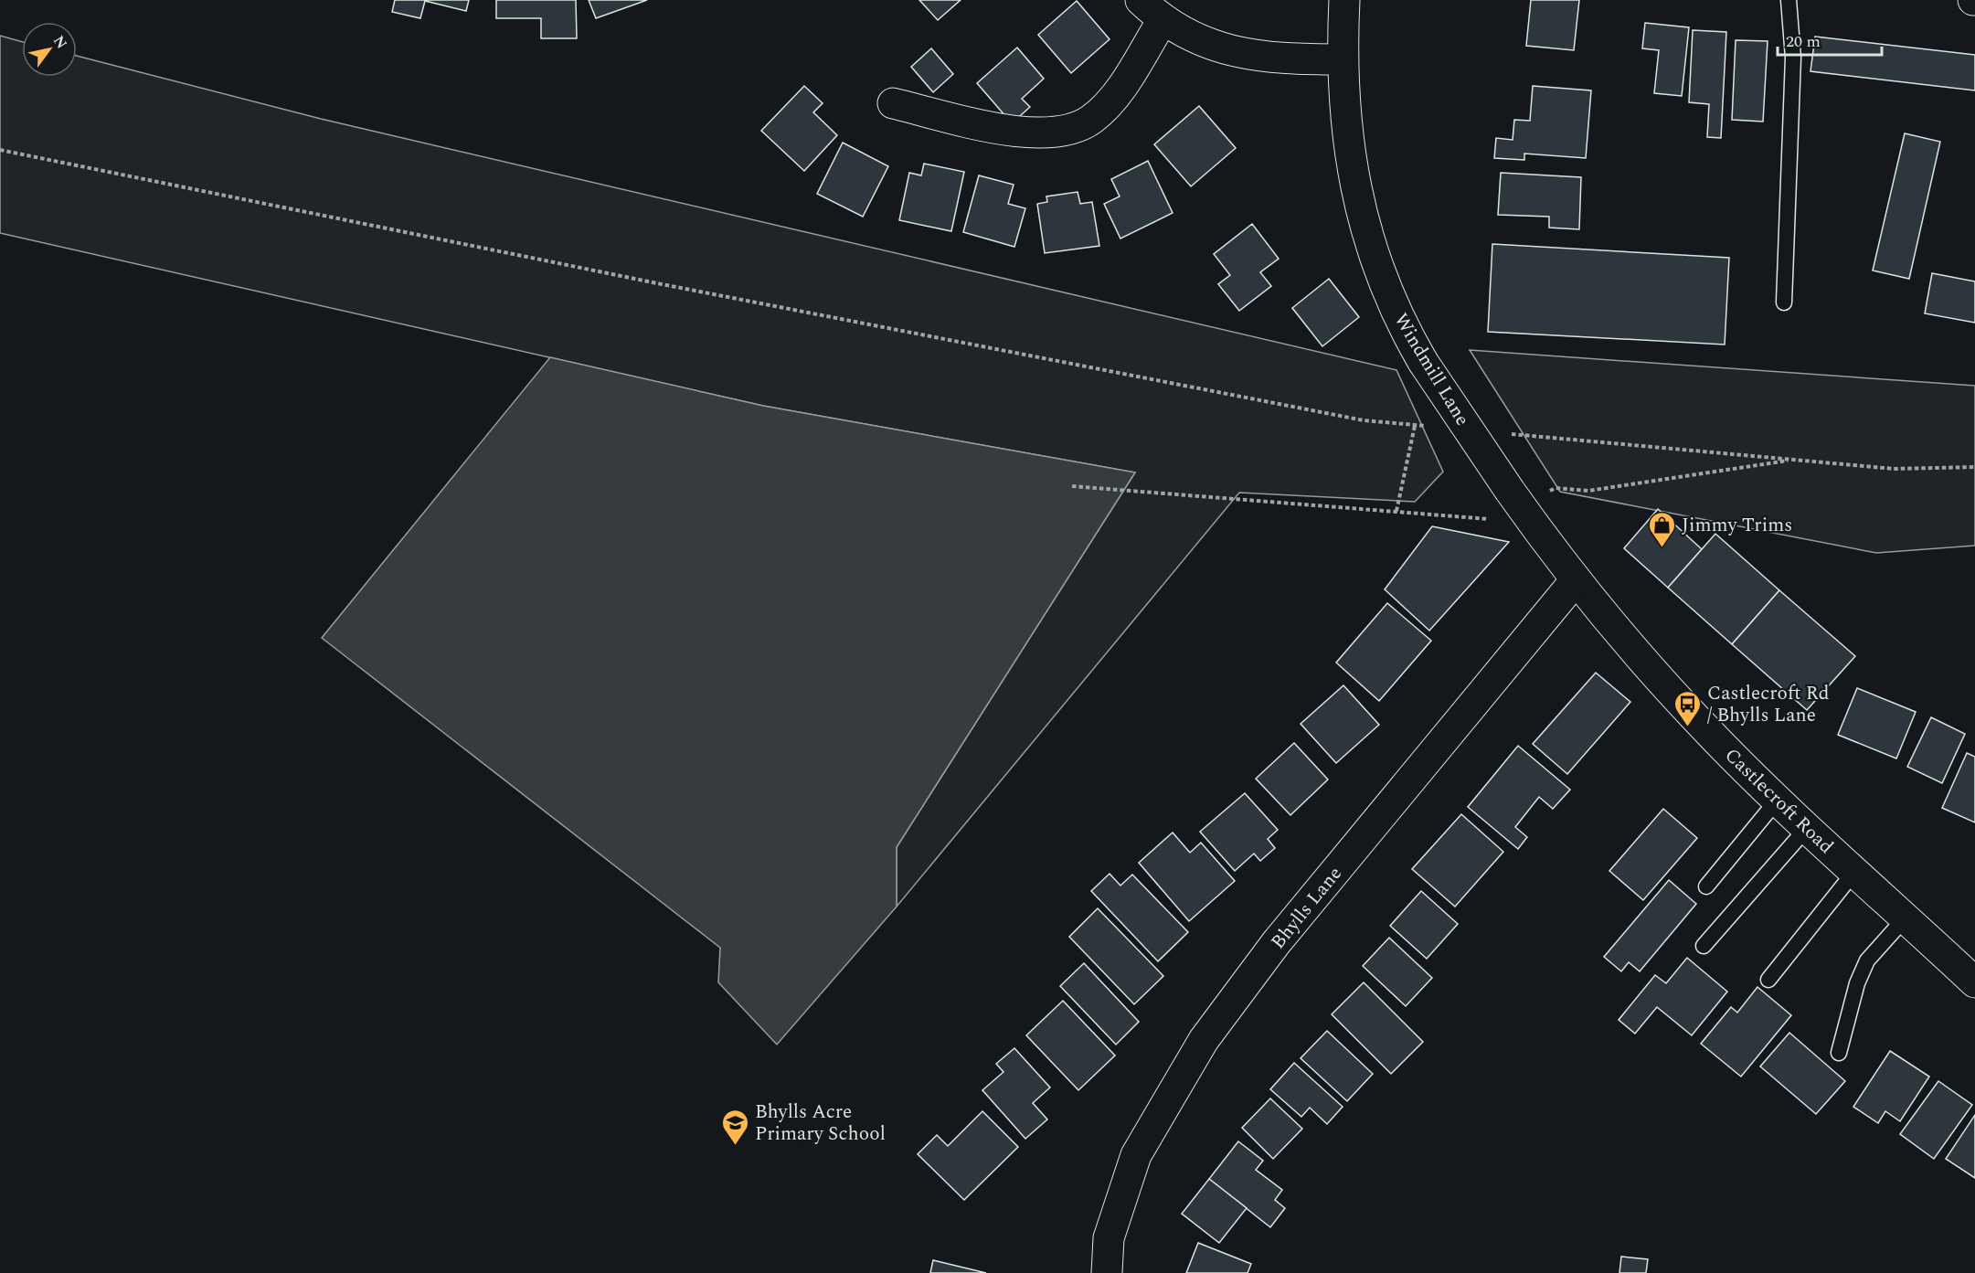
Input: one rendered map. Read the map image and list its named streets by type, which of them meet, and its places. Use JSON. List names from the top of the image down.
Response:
{
  "streets": {
    "street": ["Windmill Lane", "Castlecroft Road", "Bhylls Lane"]
  },
  "crossings": [
    ["Windmill Lane", "Castlecroft Road"],
    ["Windmill Lane", "Bhylls Lane"],
    ["Castlecroft Road", "Bhylls Lane"]
  ],
  "places": {
    "shop": ["Jimmy Trims"],
    "bus stop": ["Castlecroft Rd / Bhylls Lane"],
    "school or university": ["Bhylls Acre Primary School"]
  },
  "scale_bar": "20 m",
  "north": "top right"
}
